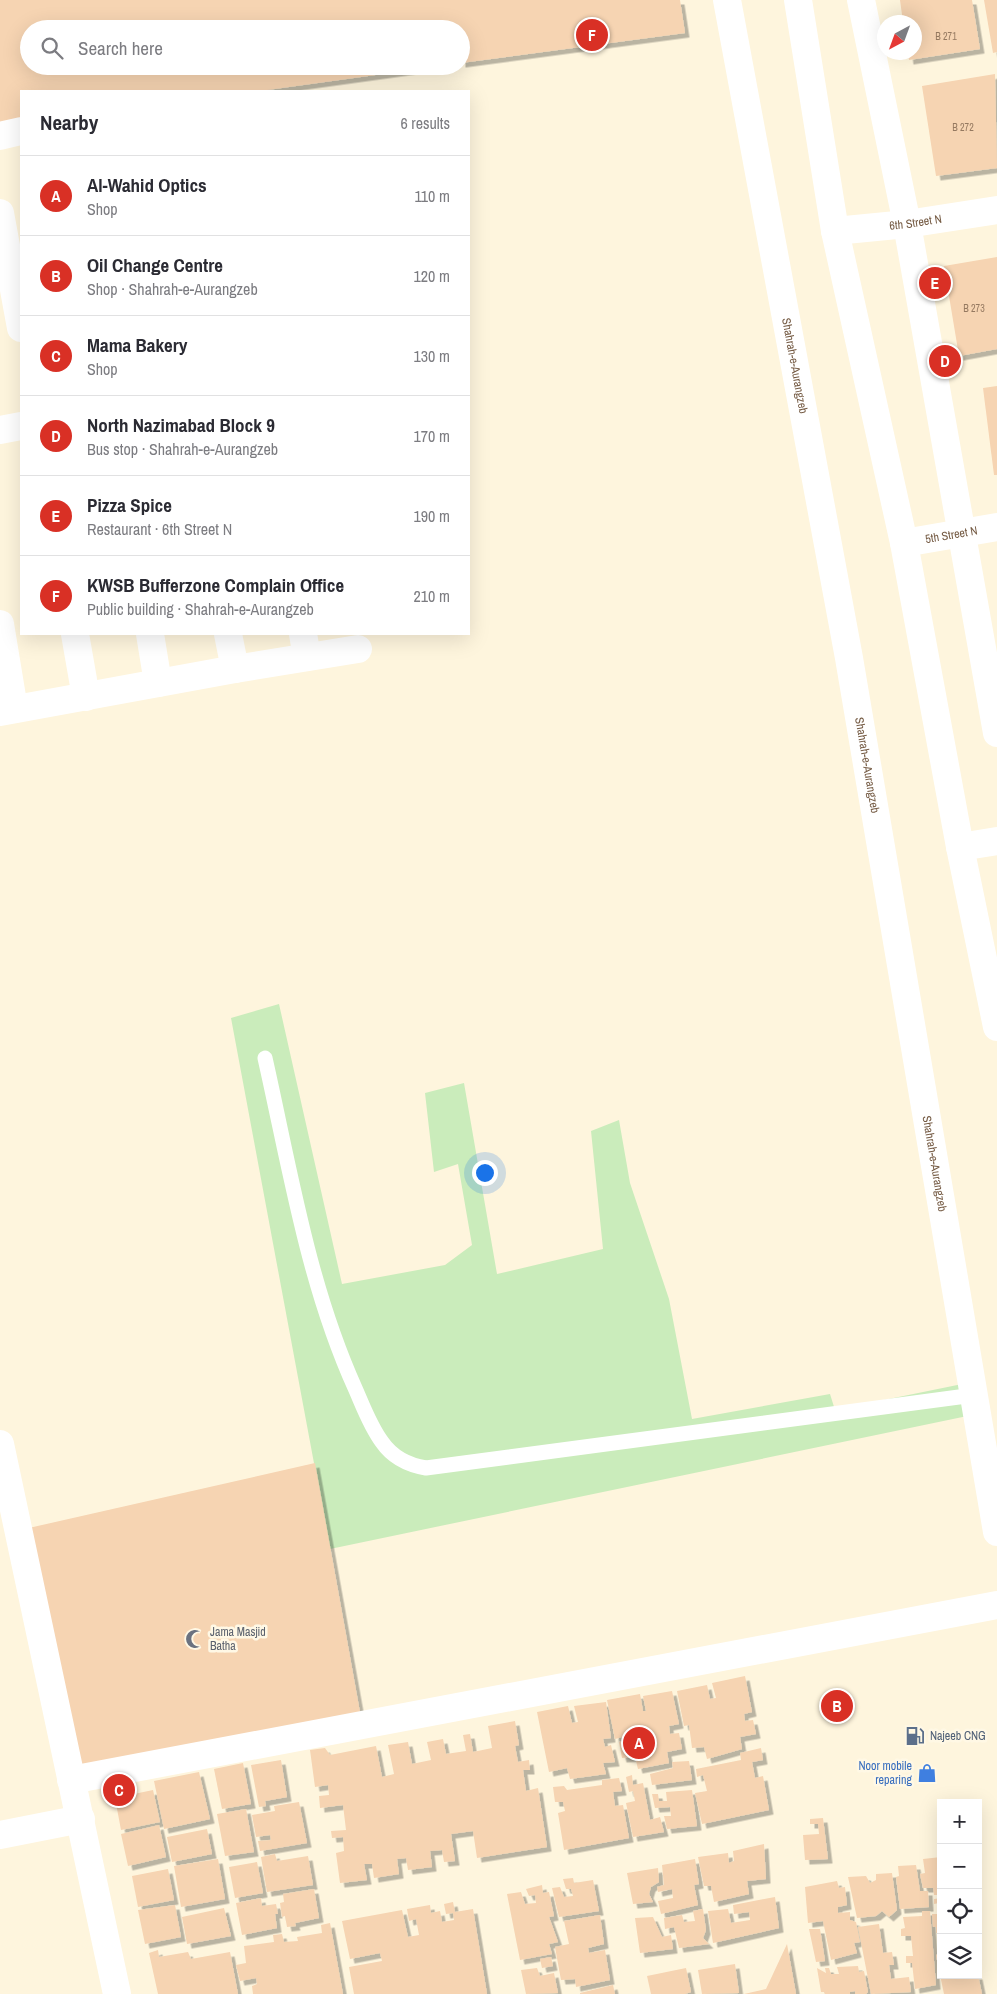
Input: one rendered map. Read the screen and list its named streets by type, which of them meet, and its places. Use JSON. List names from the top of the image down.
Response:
{
  "streets": {
    "street": ["6th Street N", "Shahrah-e-Aurangzeb", "5th Street N"]
  },
  "places": {
    "mosque": ["Jama Masjid Batha"],
    "fuel station": ["Najeeb CNG"],
    "shop": ["Noor mobile reparing"]
  },
  "house_numbers": ["B 271", "B 272", "B 273"],
  "north": "bottom left",
  "page": {
    "pins": [
      "F",
      "E",
      "D",
      "B",
      "A",
      "C"
    ],
    "search": "Search here",
    "heading": ["Nearby", "6 results"],
    "list": [
      {
        "mark": "A",
        "name": "Al-Wahid Optics",
        "note": "Shop",
        "value": "110 m"
      },
      {
        "mark": "B",
        "name": "Oil Change Centre",
        "note": "Shop · Shahrah-e-Aurangzeb",
        "value": "120 m"
      },
      {
        "mark": "C",
        "name": "Mama Bakery",
        "note": "Shop",
        "value": "130 m"
      },
      {
        "mark": "D",
        "name": "North Nazimabad Block 9",
        "note": "Bus stop · Shahrah-e-Aurangzeb",
        "value": "170 m"
      },
      {
        "mark": "E",
        "name": "Pizza Spice",
        "note": "Restaurant · 6th Street N",
        "value": "190 m"
      },
      {
        "mark": "F",
        "name": "KWSB Bufferzone Complain Office",
        "note": "Public building · Shahrah-e-Aurangzeb",
        "value": "210 m"
      }
    ],
    "map_buttons": ["+", "−"]
  }
}
